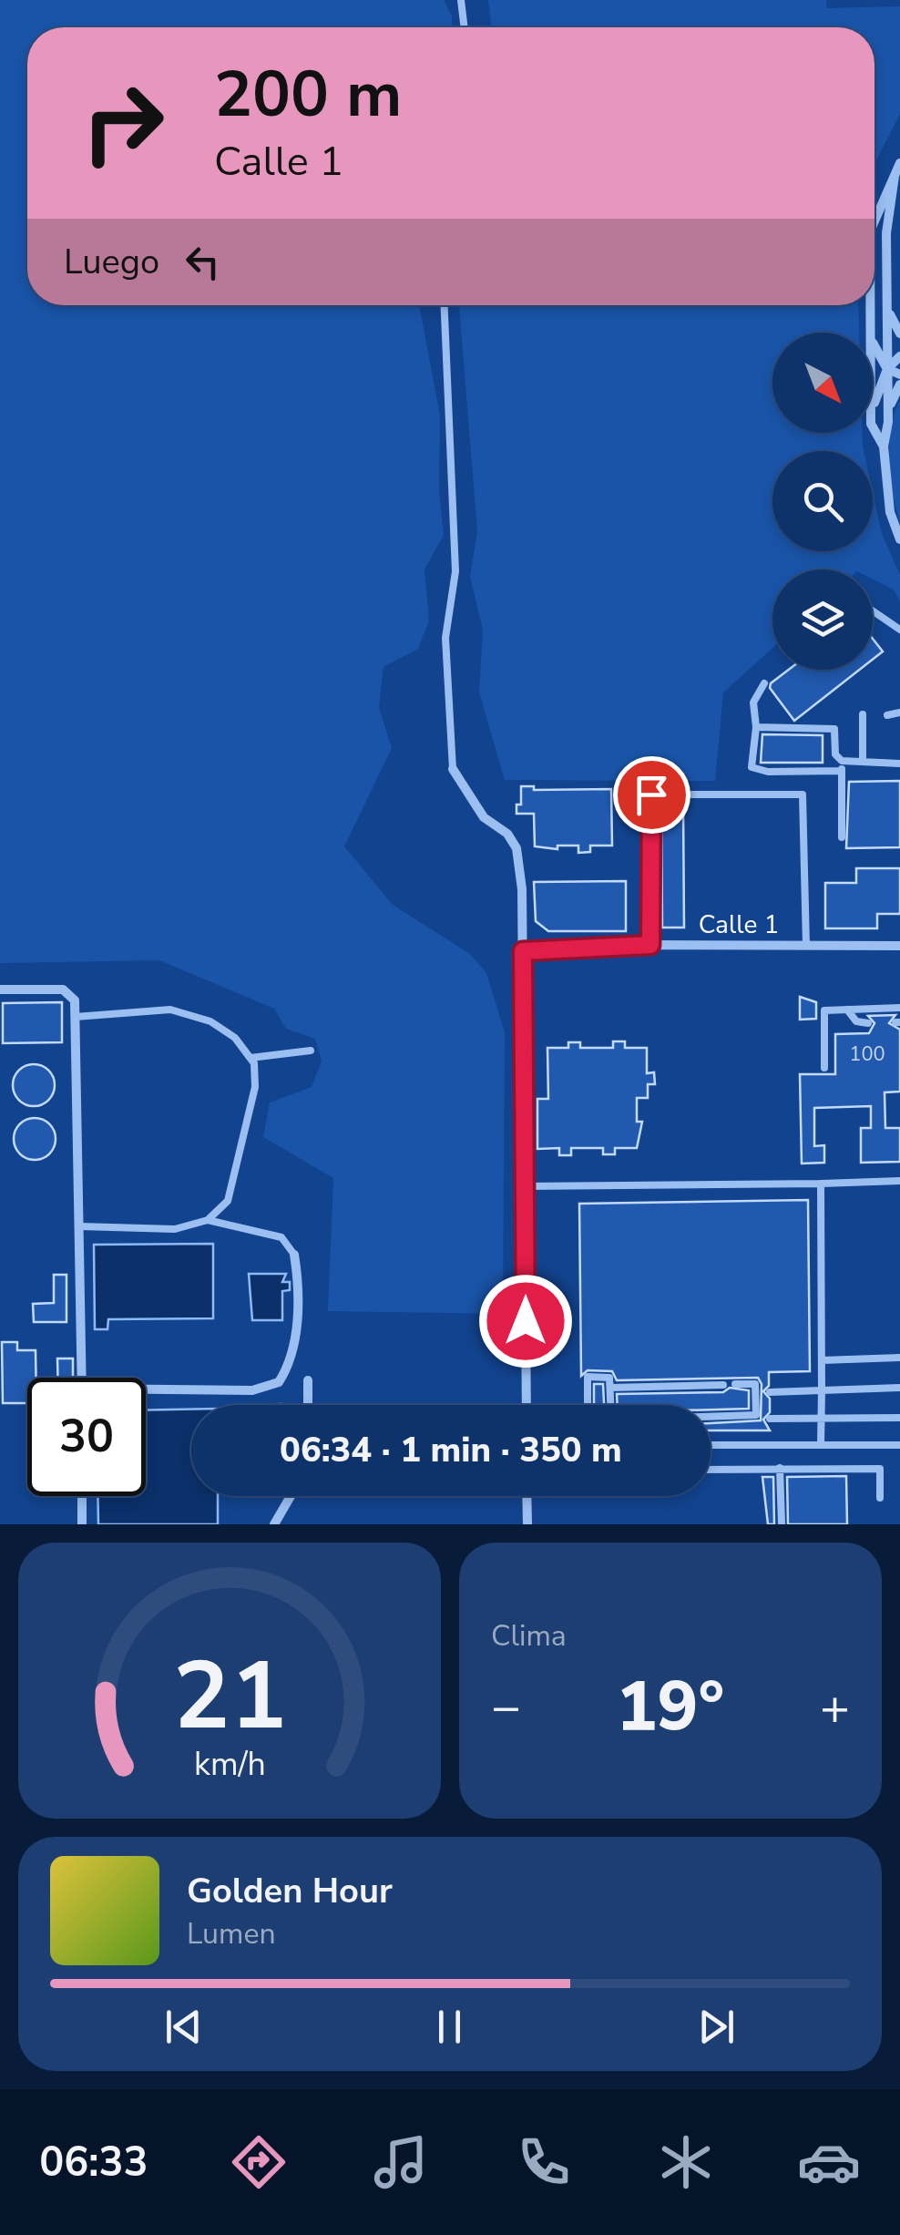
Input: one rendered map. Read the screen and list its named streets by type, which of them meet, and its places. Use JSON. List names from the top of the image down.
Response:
{
  "streets": {
    "street": ["Calle 1"]
  },
  "house_numbers": ["100"],
  "north": "bottom right",
  "page": {
    "turn": ["200 m", "Calle 1"],
    "then": "Luego",
    "limit": "30",
    "trip": "06:34 · 1 min · 350 m",
    "tile": "Clima",
    "heat": ["−", "19°", "+"],
    "song": ["Golden Hour", "Lumen"],
    "tabs": "06:33",
    "gauge": ["21", "km/h"]
  }
}
